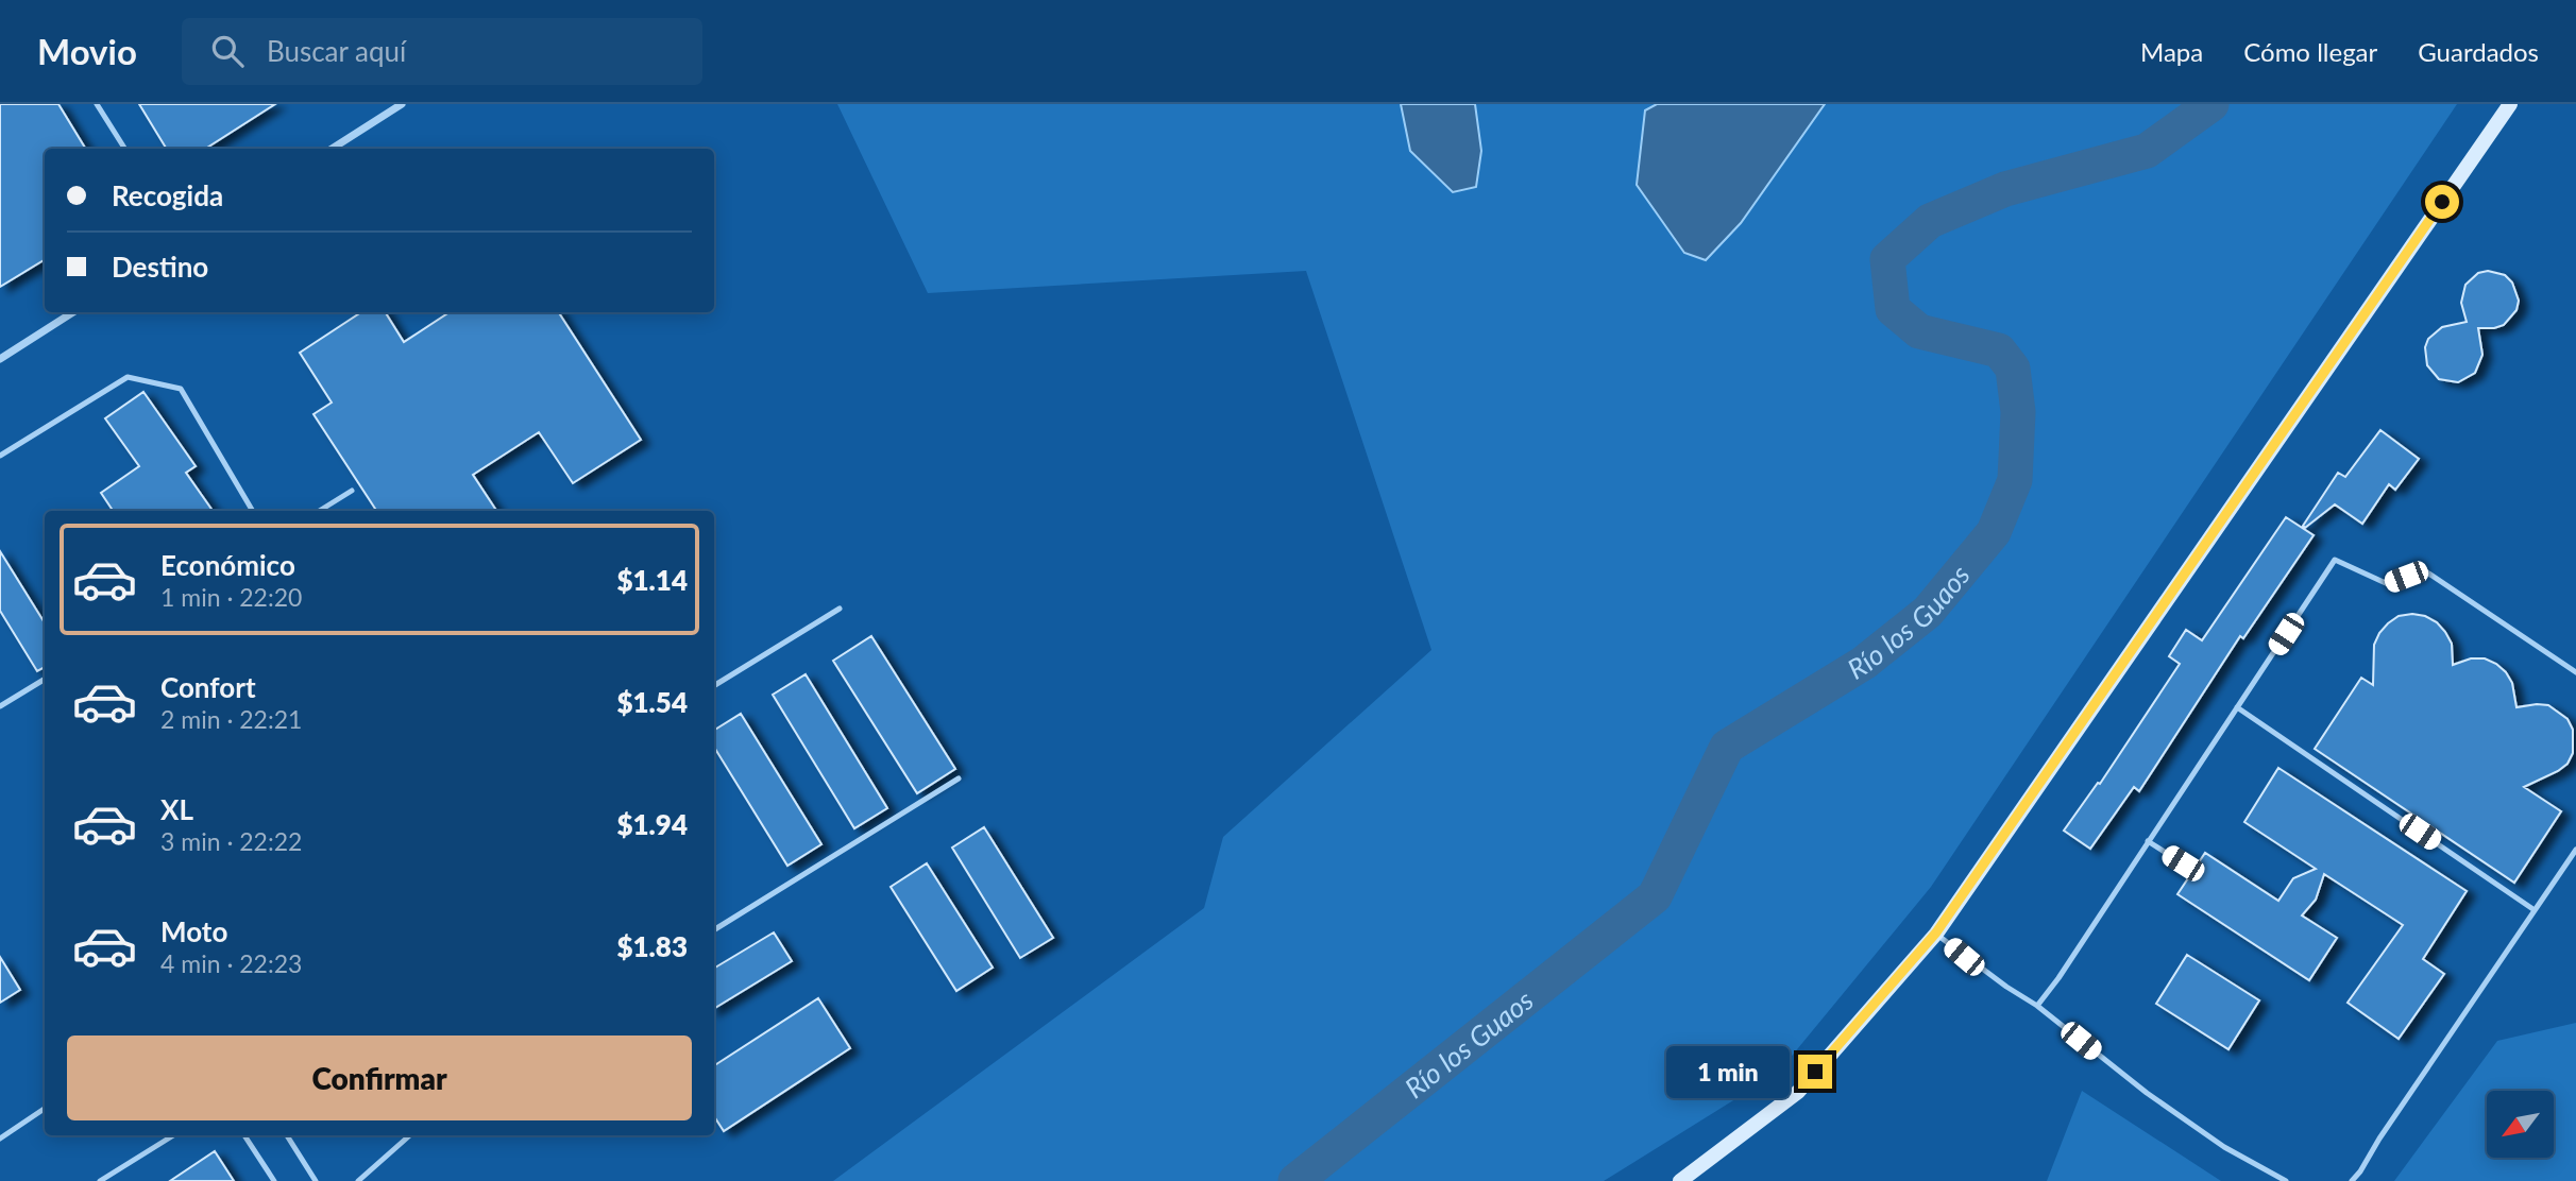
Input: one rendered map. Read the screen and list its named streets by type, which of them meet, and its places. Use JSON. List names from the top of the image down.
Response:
{
  "water": ["Río los Guaos"],
  "north": "bottom left",
  "page": {
    "header": "Movio",
    "search": "Buscar aquí",
    "nav": ["Mapa", "Cómo llegar", "Guardados"],
    "banner": ["Recogida", "Destino"],
    "list": [
      {
        "name": "Económico",
        "note": "1 min · 22:20",
        "value": "$1.14"
      },
      {
        "name": "Confort",
        "note": "2 min · 22:21",
        "value": "$1.54"
      },
      {
        "name": "XL",
        "note": "3 min · 22:22",
        "value": "$1.94"
      },
      {
        "name": "Moto",
        "note": "4 min · 22:23",
        "value": "$1.83"
      }
    ],
    "buttons": "Confirmar",
    "bubble": "1 min"
  }
}
